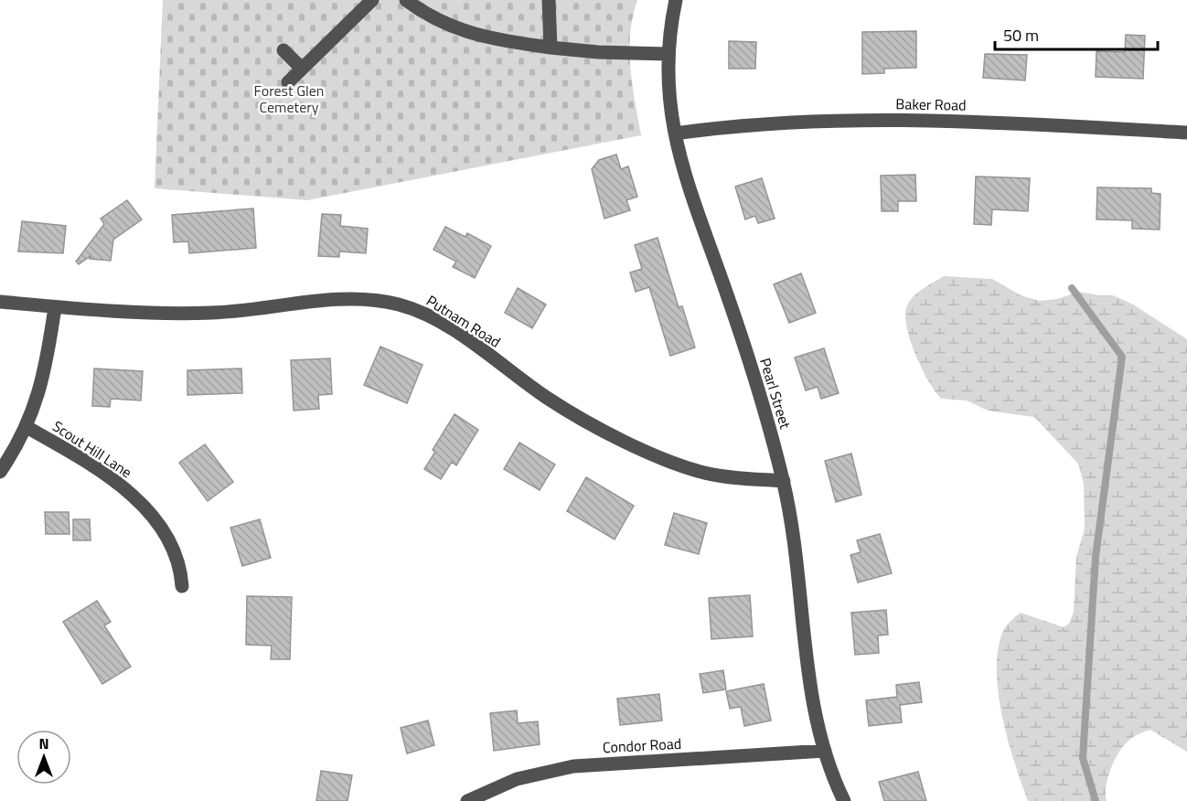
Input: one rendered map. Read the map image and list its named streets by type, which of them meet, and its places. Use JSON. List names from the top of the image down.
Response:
{
  "streets": {
    "street": [
      "Baker Road",
      "Putnam Road",
      "Pearl Street",
      "Scout Hill Lane",
      "Condor Road"
    ]
  },
  "crossings": [
    ["Baker Road", "Pearl Street"],
    ["Putnam Road", "Pearl Street"],
    ["Pearl Street", "Condor Road"]
  ],
  "parks": ["Forest Glen Cemetery"],
  "scale_bar": "50 m",
  "north": "top"
}
